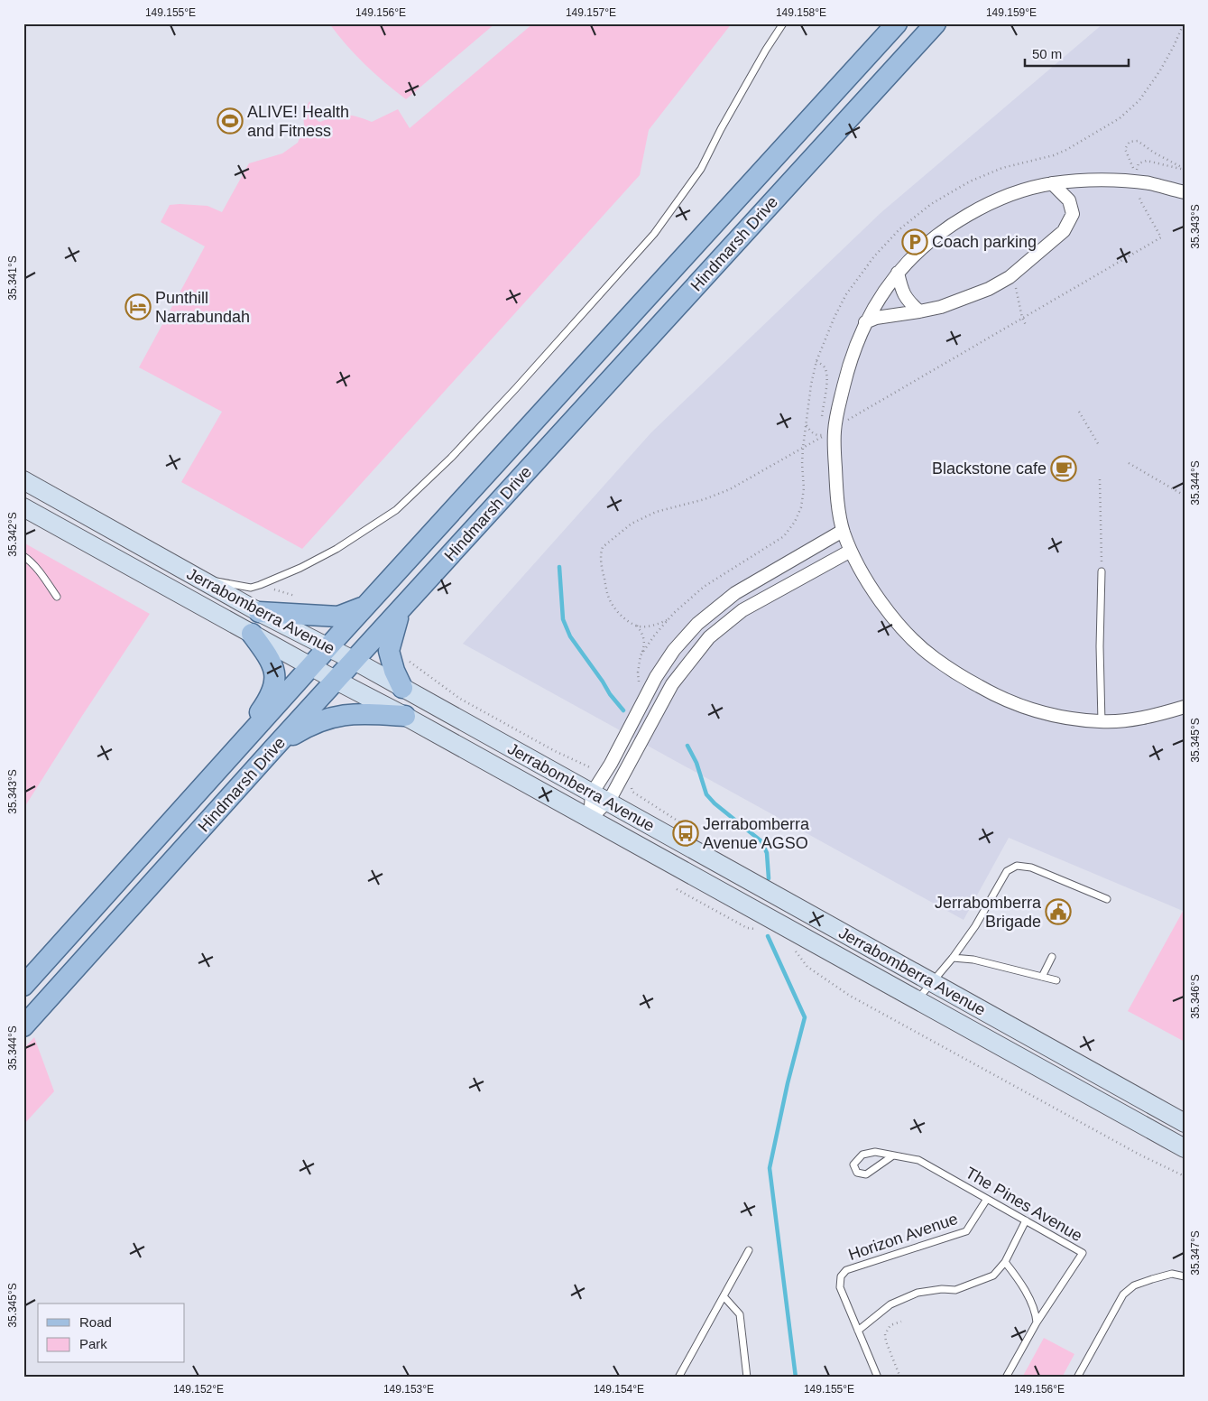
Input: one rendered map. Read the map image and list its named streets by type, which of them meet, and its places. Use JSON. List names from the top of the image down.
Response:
{
  "streets": {
    "main road": ["Hindmarsh Drive"],
    "street": ["Jerrabomberra Avenue"],
    "lane": ["The Pines Avenue", "Horizon Avenue"]
  },
  "crossings": [
    ["Hindmarsh Drive", "Jerrabomberra Avenue"],
    ["The Pines Avenue", "Horizon Avenue"]
  ],
  "places": {
    "sports": ["ALIVE! Health and Fitness"],
    "parking": ["Coach parking"],
    "hotel": ["Punthill Narrabundah"],
    "cafe": ["Blackstone cafe"],
    "bus stop": ["Jerrabomberra Avenue AGSO"],
    "public building": ["Jerrabomberra Brigade"]
  },
  "legend": ["Road", "Park"],
  "scale_bar": "50 m",
  "coordinates": [
    "149.155°E",
    "149.156°E",
    "149.157°E",
    "149.158°E",
    "149.159°E",
    "35.343°S",
    "35.341°S",
    "35.344°S",
    "35.342°S",
    "35.345°S",
    "35.346°S",
    "35.347°S",
    "149.152°E",
    "149.153°E",
    "149.154°E"
  ]
}
